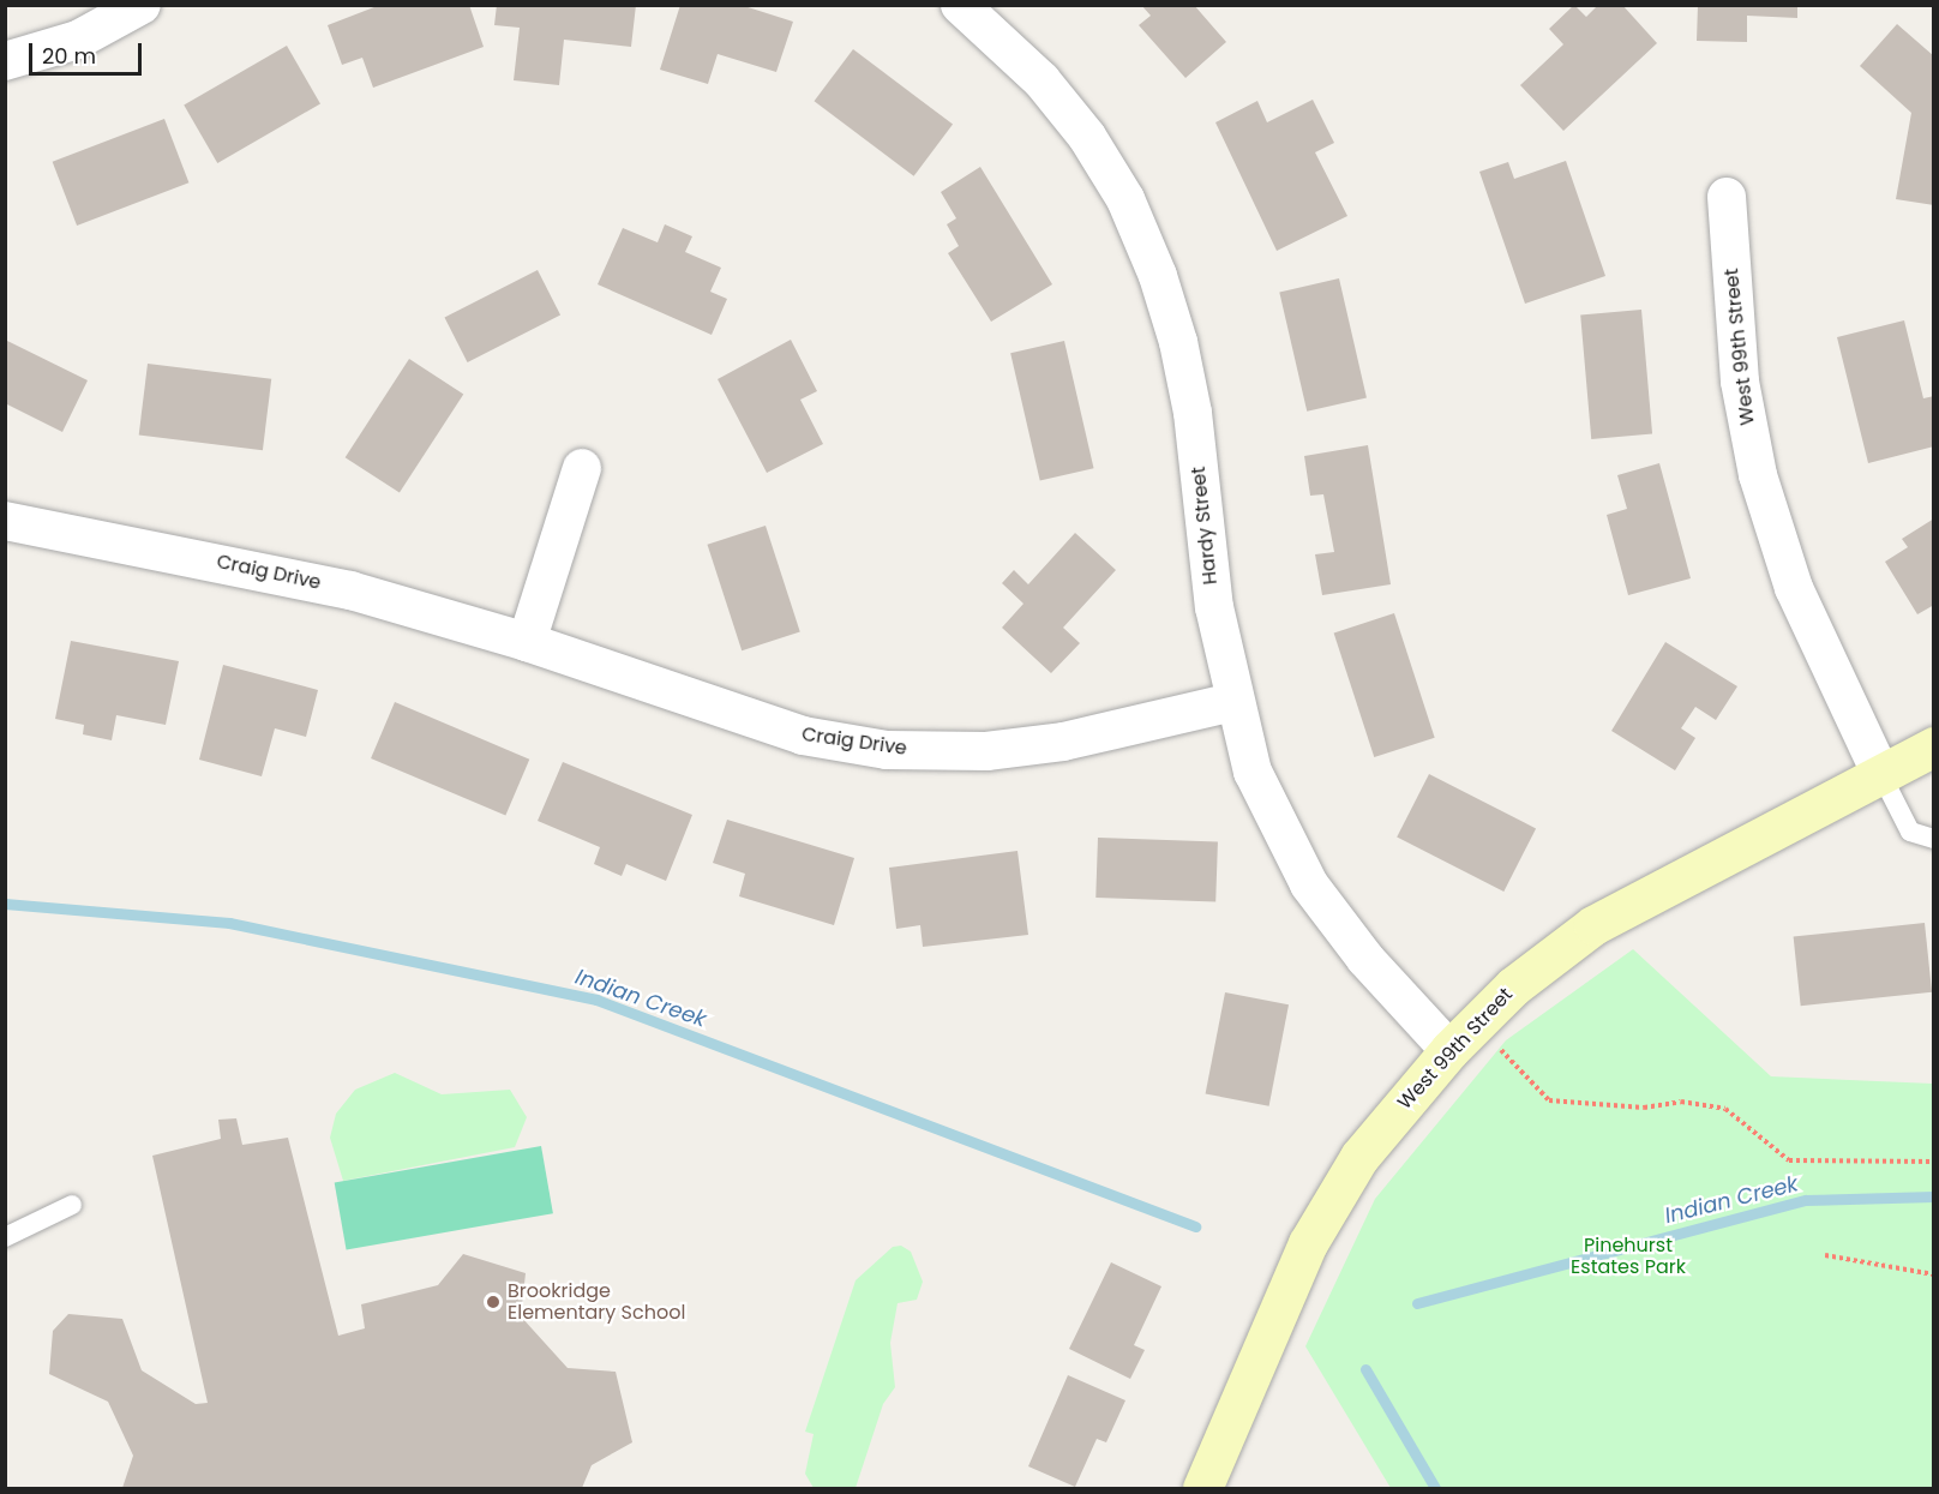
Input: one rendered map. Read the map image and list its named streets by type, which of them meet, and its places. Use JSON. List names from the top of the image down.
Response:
{
  "streets": {
    "street": ["West 99th Street", "Hardy Street", "Craig Drive"]
  },
  "crossings": [
    ["West 99th Street", "Hardy Street"],
    ["Hardy Street", "Craig Drive"]
  ],
  "water": ["Indian Creek"],
  "parks": ["Pinehurst Estates Park"],
  "places": ["Brookridge Elementary School"],
  "scale_bar": "20 m"
}
